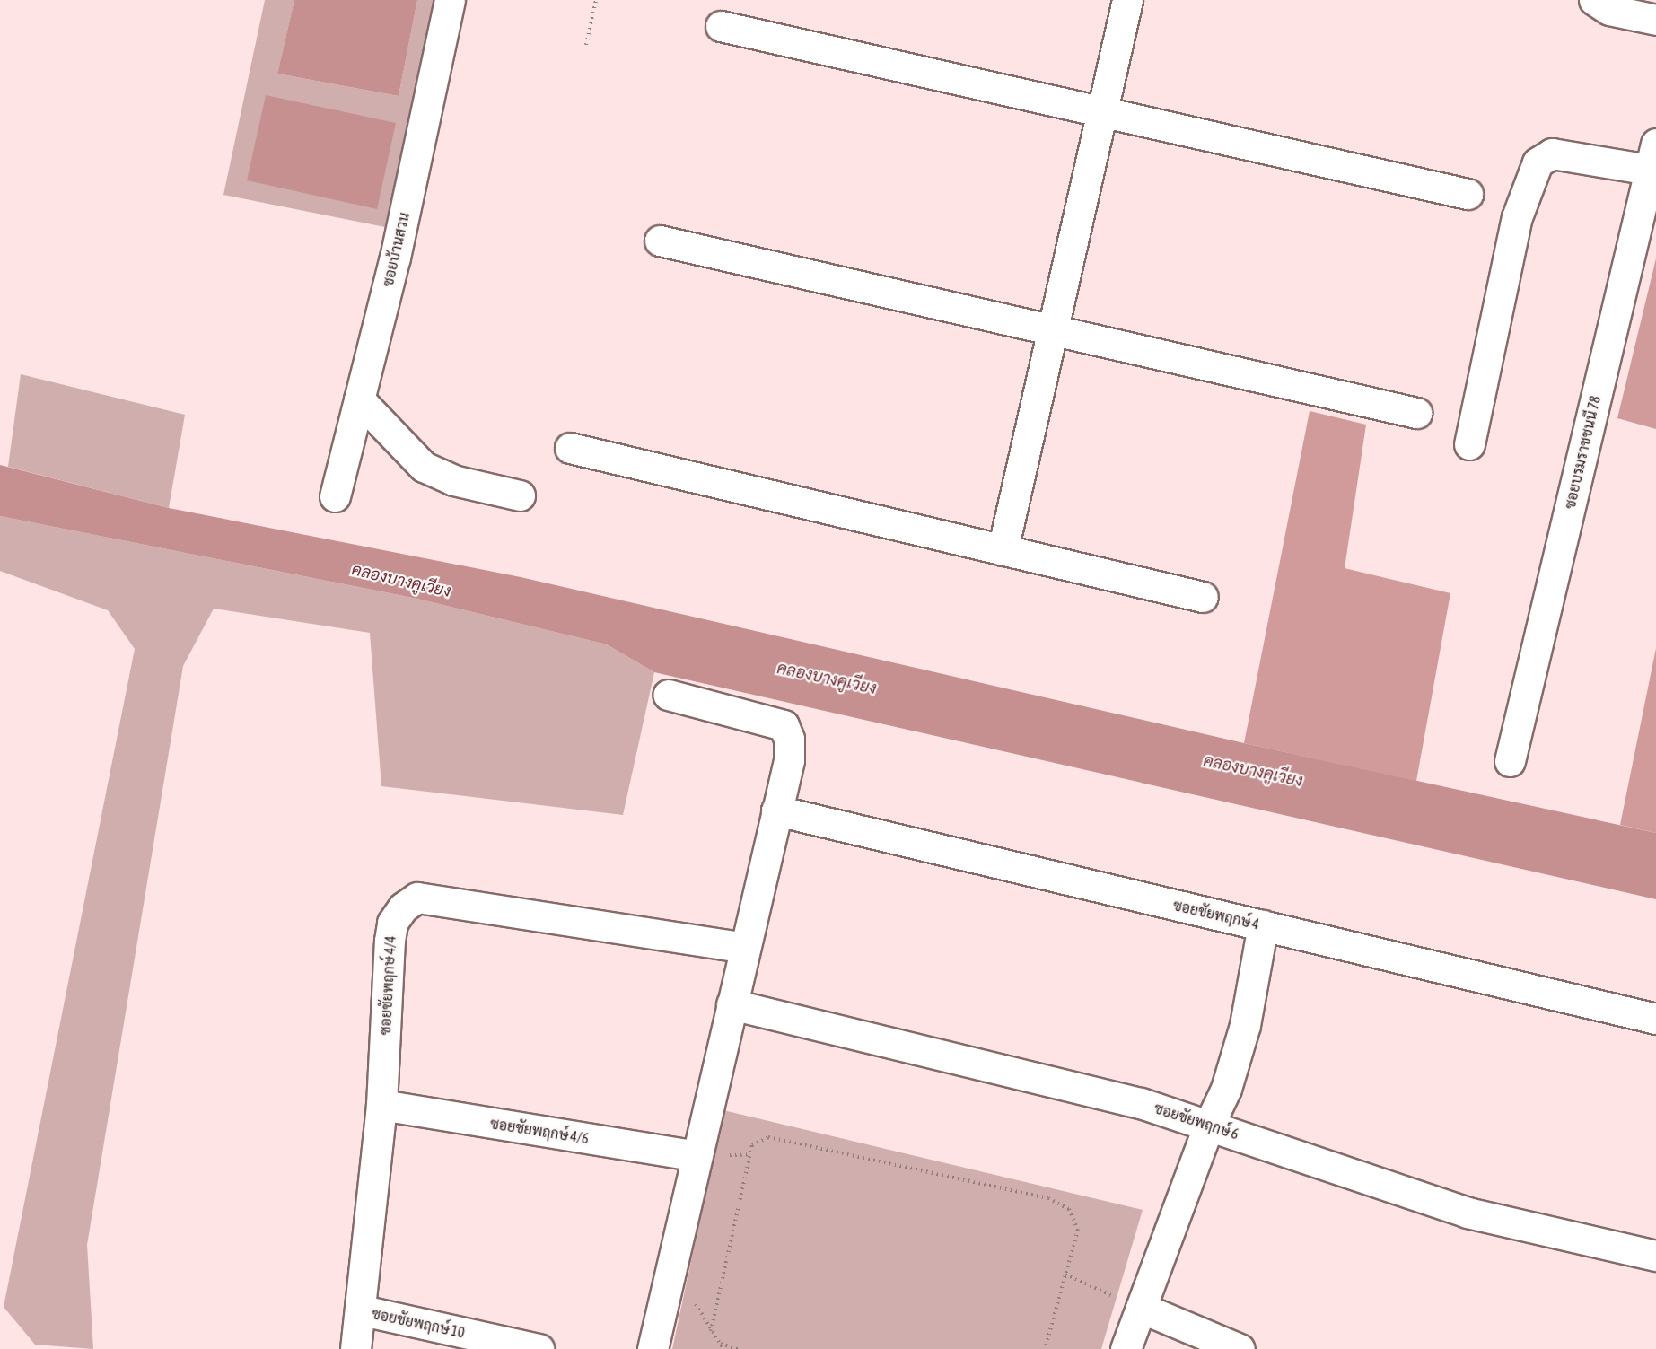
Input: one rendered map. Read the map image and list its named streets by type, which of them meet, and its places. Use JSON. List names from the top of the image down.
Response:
{
  "streets": {
    "street": [
      "ซอยบ้านสวน",
      "ซอยบรมราชชนนี 78",
      "ซอยชัยพฤกษ์ 4",
      "ซอยชัยพฤกษ์ 4/4",
      "ซอยชัยพฤกษ์ 6",
      "ซอยชัยพฤกษ์ 4/6",
      "ซอยชัยพฤกษ์ 10"
    ]
  },
  "crossings": [
    ["ซอยชัยพฤกษ์ 4/4", "ซอยชัยพฤกษ์ 4/6"],
    ["ซอยชัยพฤกษ์ 4/4", "ซอยชัยพฤกษ์ 10"]
  ],
  "water": ["คลองบางคูเวียง"]
}
